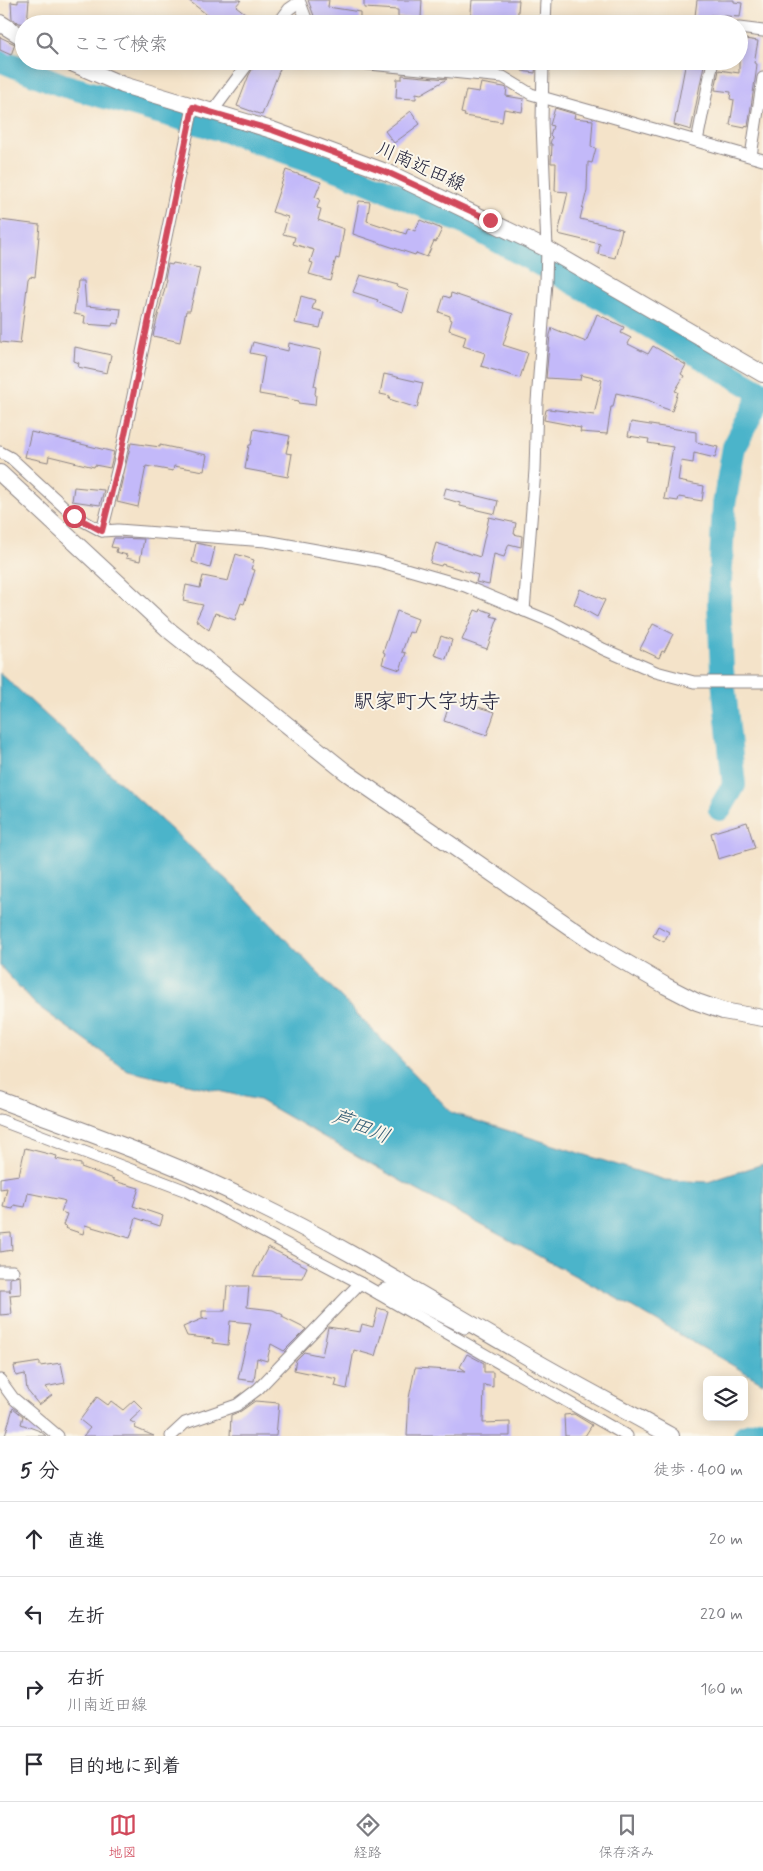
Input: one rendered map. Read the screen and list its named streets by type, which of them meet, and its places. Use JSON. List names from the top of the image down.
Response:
{
  "streets": {
    "street": ["川南近田線"]
  },
  "districts": ["駅家町大字坊寺"],
  "water": ["芦田川"],
  "page": {
    "search": "ここで検索",
    "heading": ["5 分", "徒歩 · 400 m"],
    "list": [
      ["直進", "20 m"],
      ["左折", "220 m"],
      ["右折", "川南近田線", "160 m"],
      "目的地に到着"
    ],
    "nav": ["地図", "経路", "保存済み"]
  }
}
